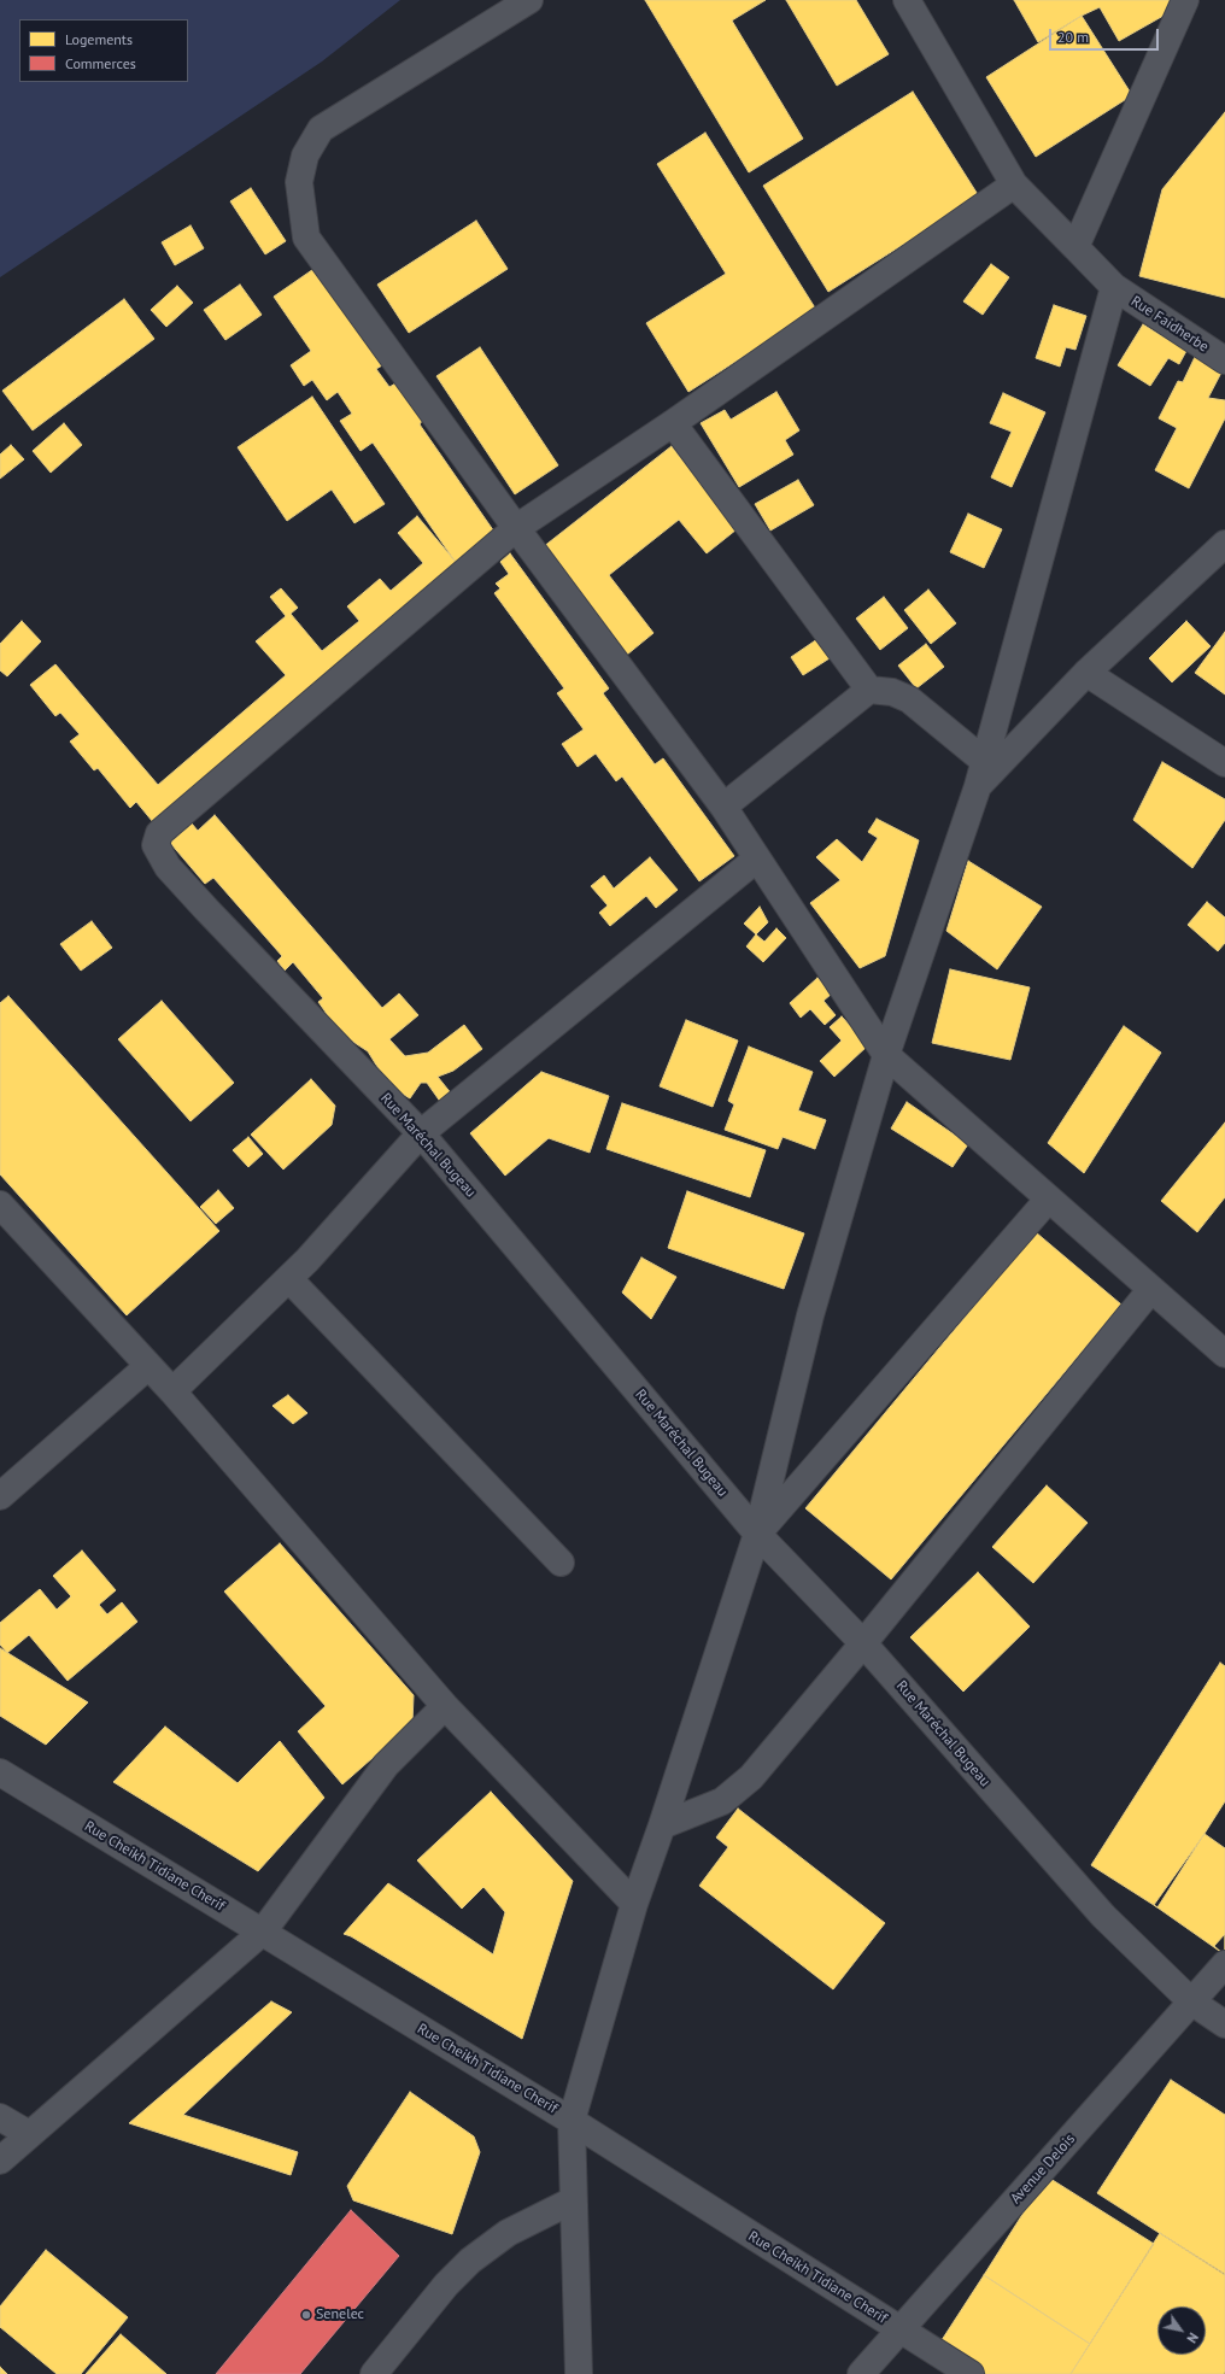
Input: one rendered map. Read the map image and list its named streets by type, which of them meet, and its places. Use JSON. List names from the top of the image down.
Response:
{
  "streets": {
    "street": [
      "Rue Faidherbe",
      "Rue Maréchal Bugeau",
      "Rue Cheikh Tidiane Cherif",
      "Avenue Delois"
    ]
  },
  "crossings": [
    ["Rue Maréchal Bugeau", "Avenue Delois"],
    ["Rue Cheikh Tidiane Cherif", "Avenue Delois"]
  ],
  "places": ["Senelec"],
  "legend": ["Logements", "Commerces"],
  "scale_bar": "20 m",
  "north": "bottom right"
}
